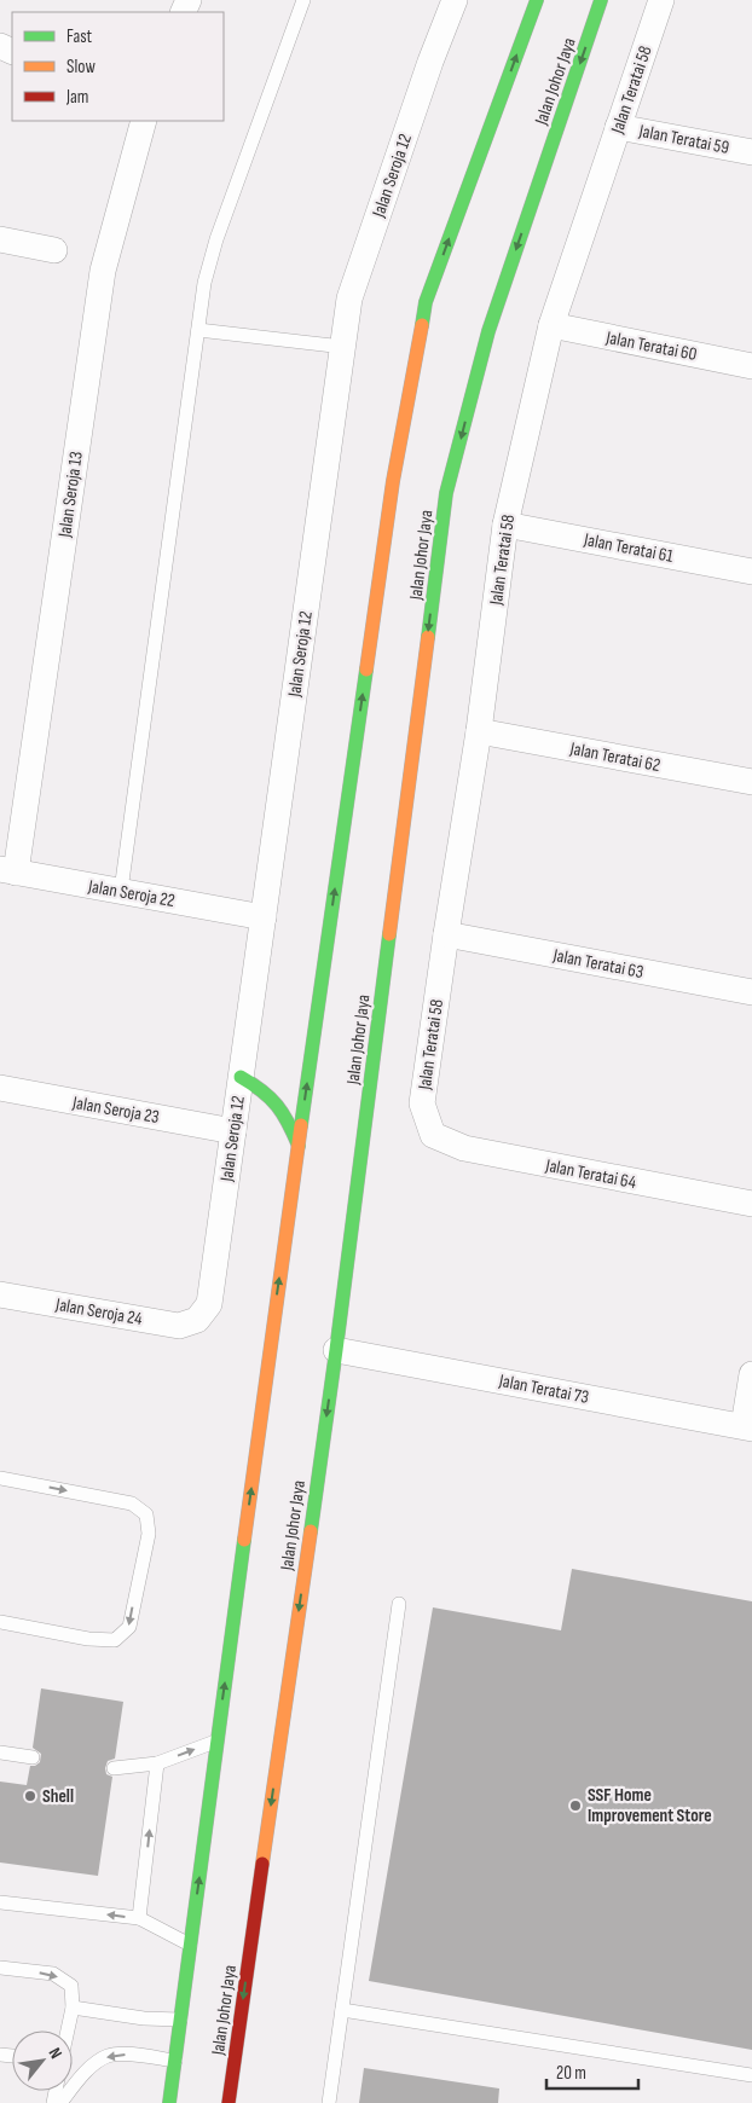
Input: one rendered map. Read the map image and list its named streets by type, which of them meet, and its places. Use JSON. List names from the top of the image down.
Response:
{
  "streets": {
    "main road": ["Jalan Johor Jaya"],
    "street": [
      "Jalan Teratai 58",
      "Jalan Teratai 59",
      "Jalan Seroja 12",
      "Jalan Teratai 60",
      "Jalan Seroja 13",
      "Jalan Teratai 61",
      "Jalan Teratai 62",
      "Jalan Seroja 22",
      "Jalan Teratai 63",
      "Jalan Seroja 23",
      "Jalan Teratai 64",
      "Jalan Seroja 24",
      "Jalan Teratai 73"
    ]
  },
  "crossings": [
    ["Jalan Johor Jaya", "Jalan Teratai 73"],
    ["Jalan Teratai 58", "Jalan Teratai 59"],
    ["Jalan Teratai 58", "Jalan Teratai 60"],
    ["Jalan Teratai 58", "Jalan Teratai 61"],
    ["Jalan Teratai 58", "Jalan Teratai 62"],
    ["Jalan Teratai 58", "Jalan Teratai 63"],
    ["Jalan Teratai 58", "Jalan Teratai 64"],
    ["Jalan Seroja 12", "Jalan Seroja 22"],
    ["Jalan Seroja 12", "Jalan Seroja 23"],
    ["Jalan Seroja 12", "Jalan Seroja 24"],
    ["Jalan Seroja 13", "Jalan Seroja 22"]
  ],
  "places": ["Shell", "SSF Home Improvement Store"],
  "legend": ["Fast", "Slow", "Jam"],
  "scale_bar": "20 m",
  "north": "top right"
}
